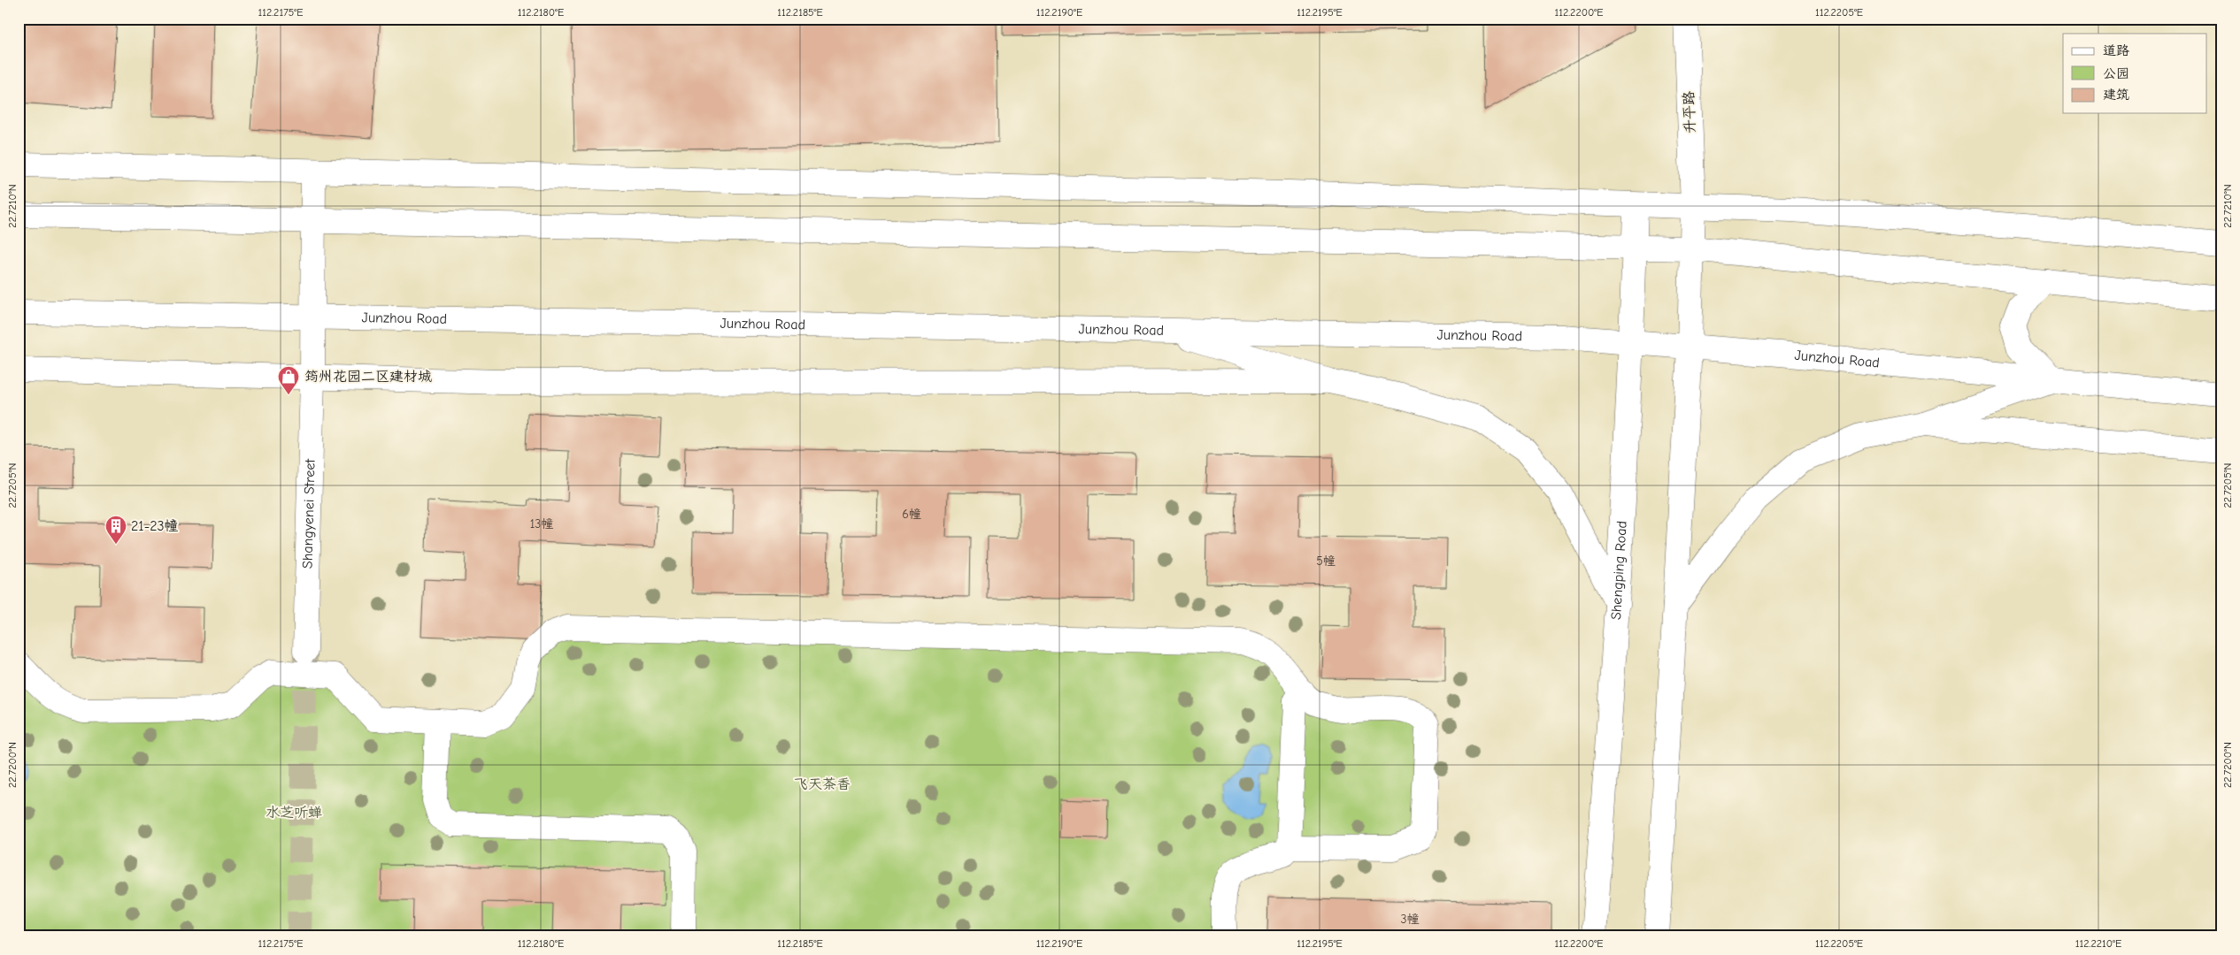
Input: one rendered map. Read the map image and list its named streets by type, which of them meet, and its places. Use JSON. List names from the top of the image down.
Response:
{
  "streets": {
    "main road": [
      "升平路",
      "Junzhou Road",
      "Shangyenei Street",
      "Shengping Road"
    ]
  },
  "crossings": [
    ["Junzhou Road", "Shangyenei Street"],
    ["Junzhou Road", "Shengping Road"]
  ],
  "parks": ["飞天茶香", "水芝听蝉"],
  "places": {
    "shop": ["筠州花园二区建材城"],
    "building": ["21-23幢"]
  },
  "house_numbers": [
    "6幢",
    "13幢",
    "5幢",
    "3幢"
  ],
  "legend": ["道路", "公园", "建筑"],
  "coordinates": [
    "112.2175°E",
    "112.2180°E",
    "112.2185°E",
    "112.2190°E",
    "112.2195°E",
    "112.2200°E",
    "112.2205°E",
    "22.7210°N",
    "22.7205°N",
    "22.7200°N",
    "112.2210°E"
  ]
}
